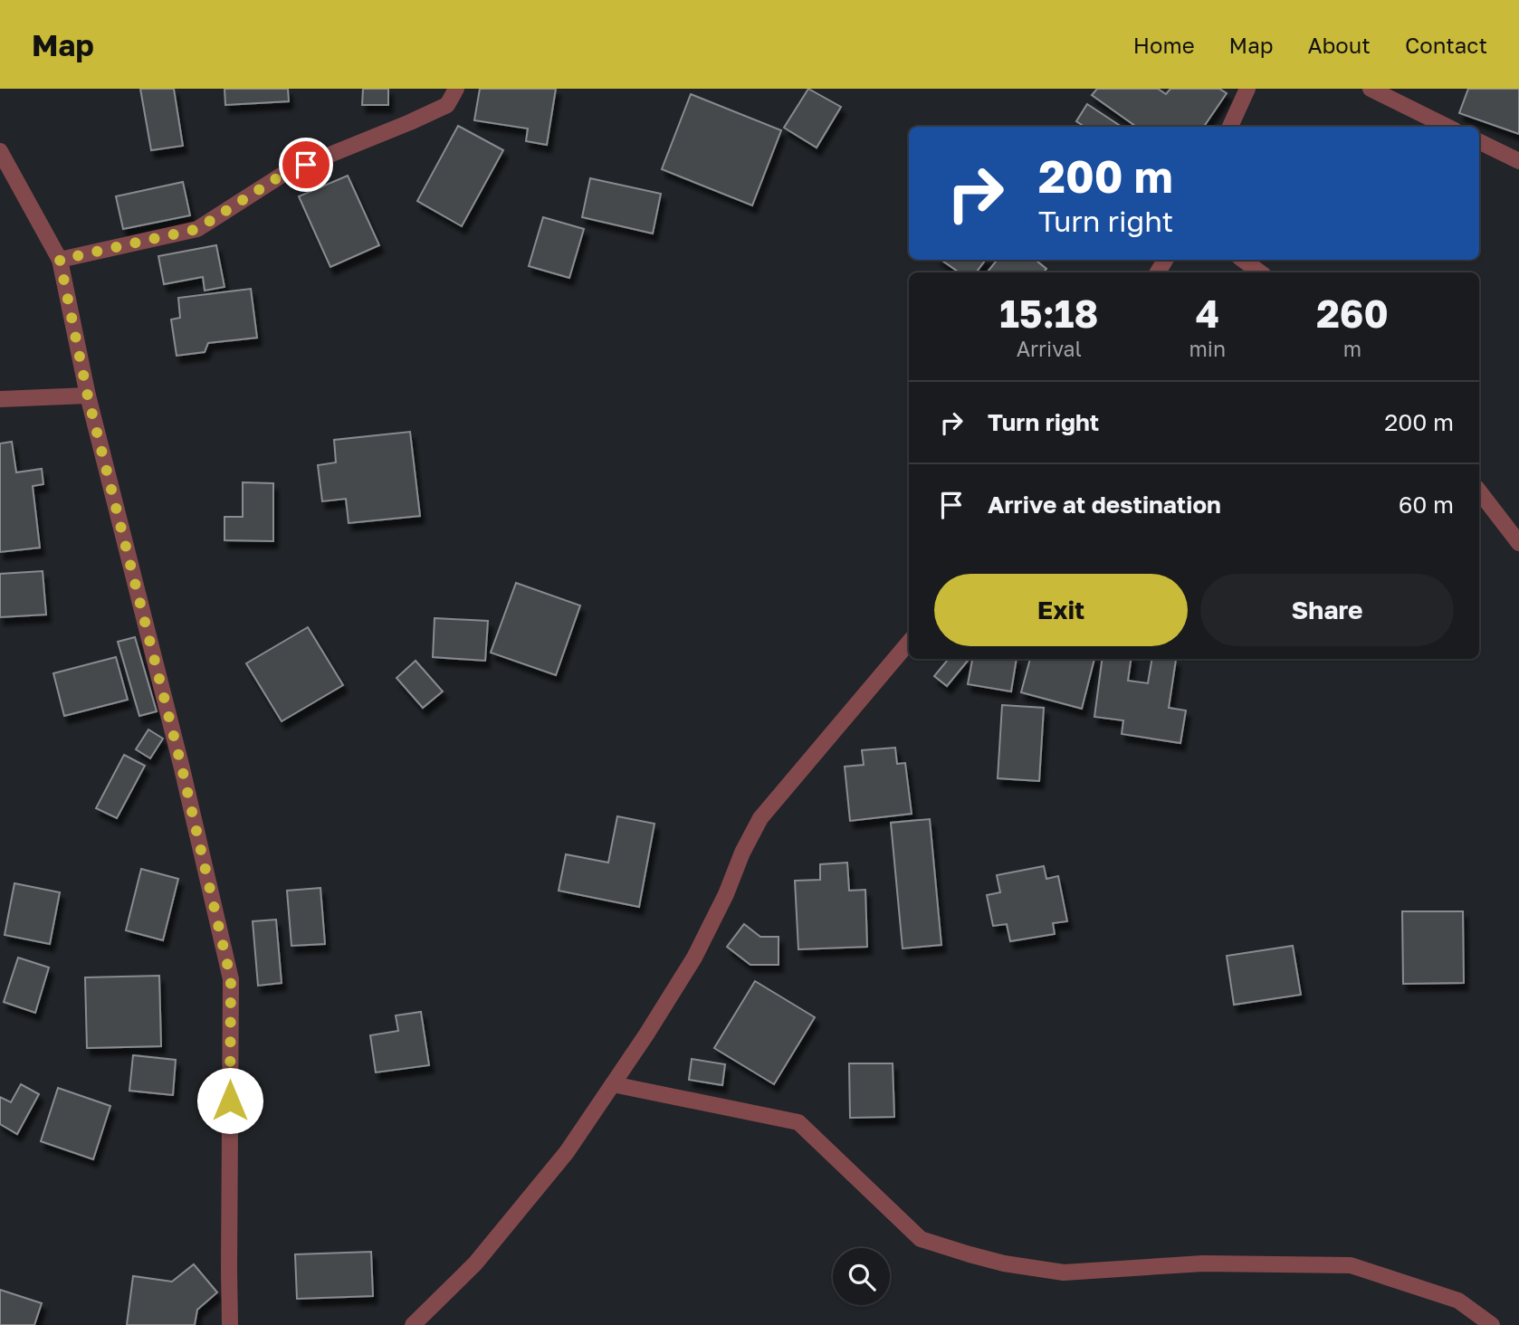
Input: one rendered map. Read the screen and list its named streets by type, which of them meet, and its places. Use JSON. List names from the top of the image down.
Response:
{
  "page": {
    "header": "Map",
    "nav": [
      "Home",
      "Map",
      "About",
      "Contact"
    ],
    "turn": ["200 m", "Turn right"],
    "eta": [
      "15:18",
      "Arrival",
      "4",
      "min",
      "260",
      "m"
    ],
    "list": [
      {
        "name": "Turn right",
        "value": "200 m"
      },
      {
        "name": "Arrive at destination",
        "value": "60 m"
      }
    ],
    "buttons": ["Exit", "Share"]
  }
}
